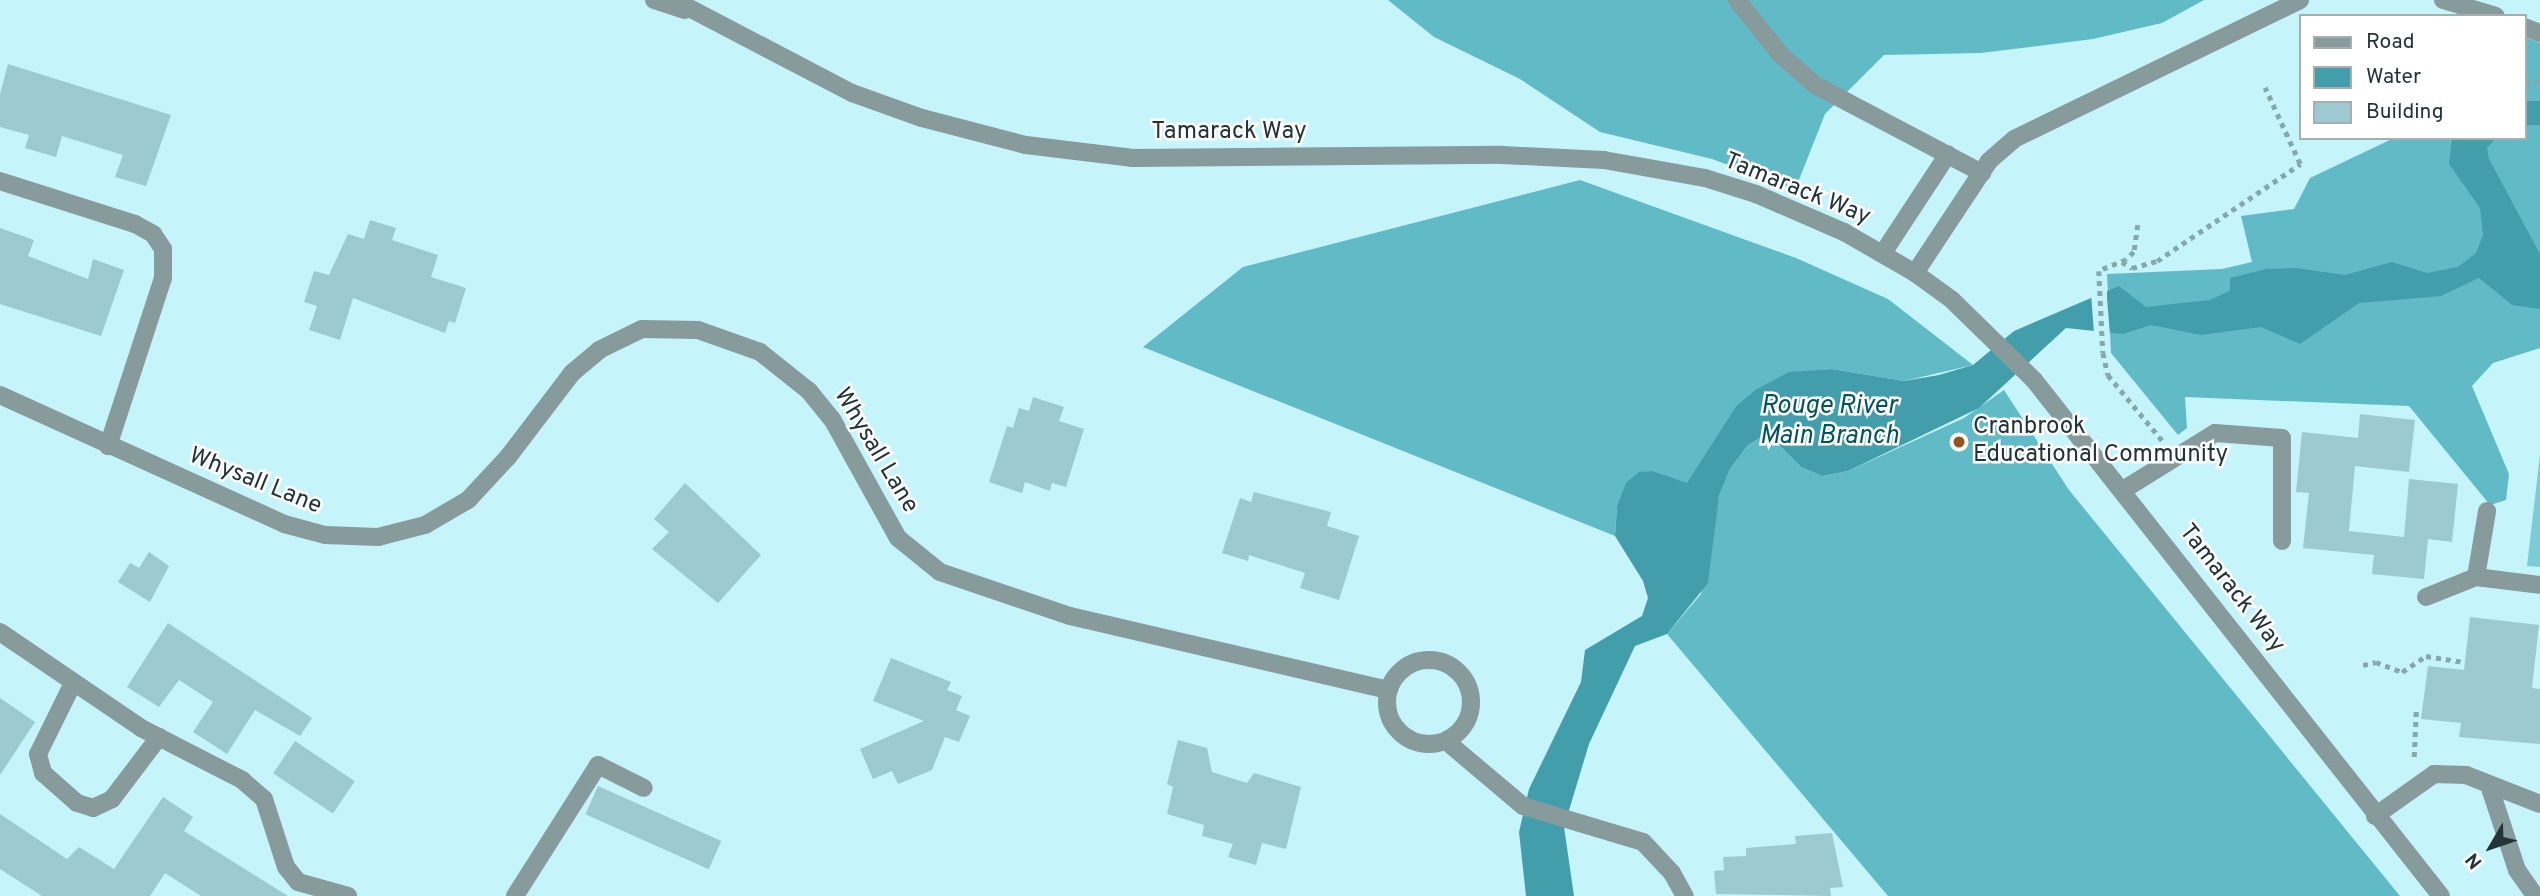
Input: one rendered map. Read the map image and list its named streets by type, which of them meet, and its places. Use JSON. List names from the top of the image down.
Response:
{
  "streets": {
    "street": ["Tamarack Way", "Whysall Lane"]
  },
  "water": ["Rouge River Main Branch"],
  "places": ["Cranbrook Educational Community"],
  "legend": ["Road", "Water", "Building"],
  "north": "bottom left"
}
